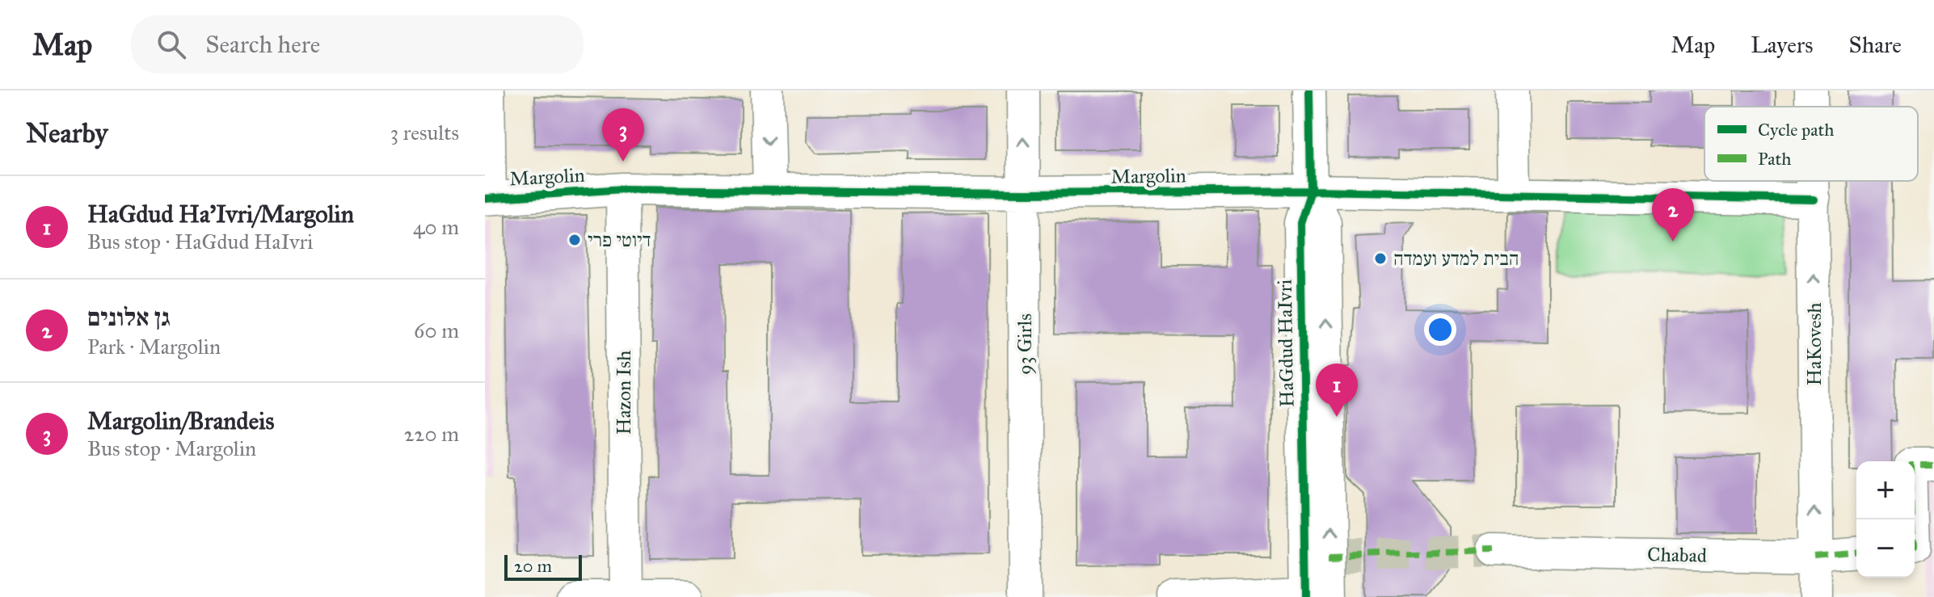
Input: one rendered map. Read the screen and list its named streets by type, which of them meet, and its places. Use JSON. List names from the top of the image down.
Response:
{
  "streets": {
    "street": [
      "Margolin",
      "HaGdud HaIvri",
      "93 Girls",
      "HaKovesh",
      "Hazon Ish",
      "Chabad"
    ]
  },
  "crossings": [
    ["Margolin", "HaGdud HaIvri"],
    ["Margolin", "93 Girls"],
    ["Margolin", "HaKovesh"],
    ["Margolin", "Hazon Ish"],
    ["HaKovesh", "Chabad"]
  ],
  "one_way": ["HaKovesh"],
  "places": ["דיוטי פרי", "הבית למדע ועמדה"],
  "legend": ["Cycle path", "Path"],
  "scale_bar": "20 m",
  "page": {
    "header": "Map",
    "search": "Search here",
    "nav": ["Map", "Layers", "Share"],
    "heading": ["Nearby", "3 results"],
    "pins": ["3", "2", "1"],
    "list": [
      {
        "mark": "1",
        "name": "HaGdud Ha'Ivri/Margolin",
        "note": "Bus stop · HaGdud HaIvri",
        "value": "40 m"
      },
      {
        "mark": "2",
        "name": "גן אלונים",
        "note": "Park · Margolin",
        "value": "60 m"
      },
      {
        "mark": "3",
        "name": "Margolin/Brandeis",
        "note": "Bus stop · Margolin",
        "value": "220 m"
      }
    ],
    "map_buttons": ["+", "−"],
    "scale": "20 m"
  }
}
